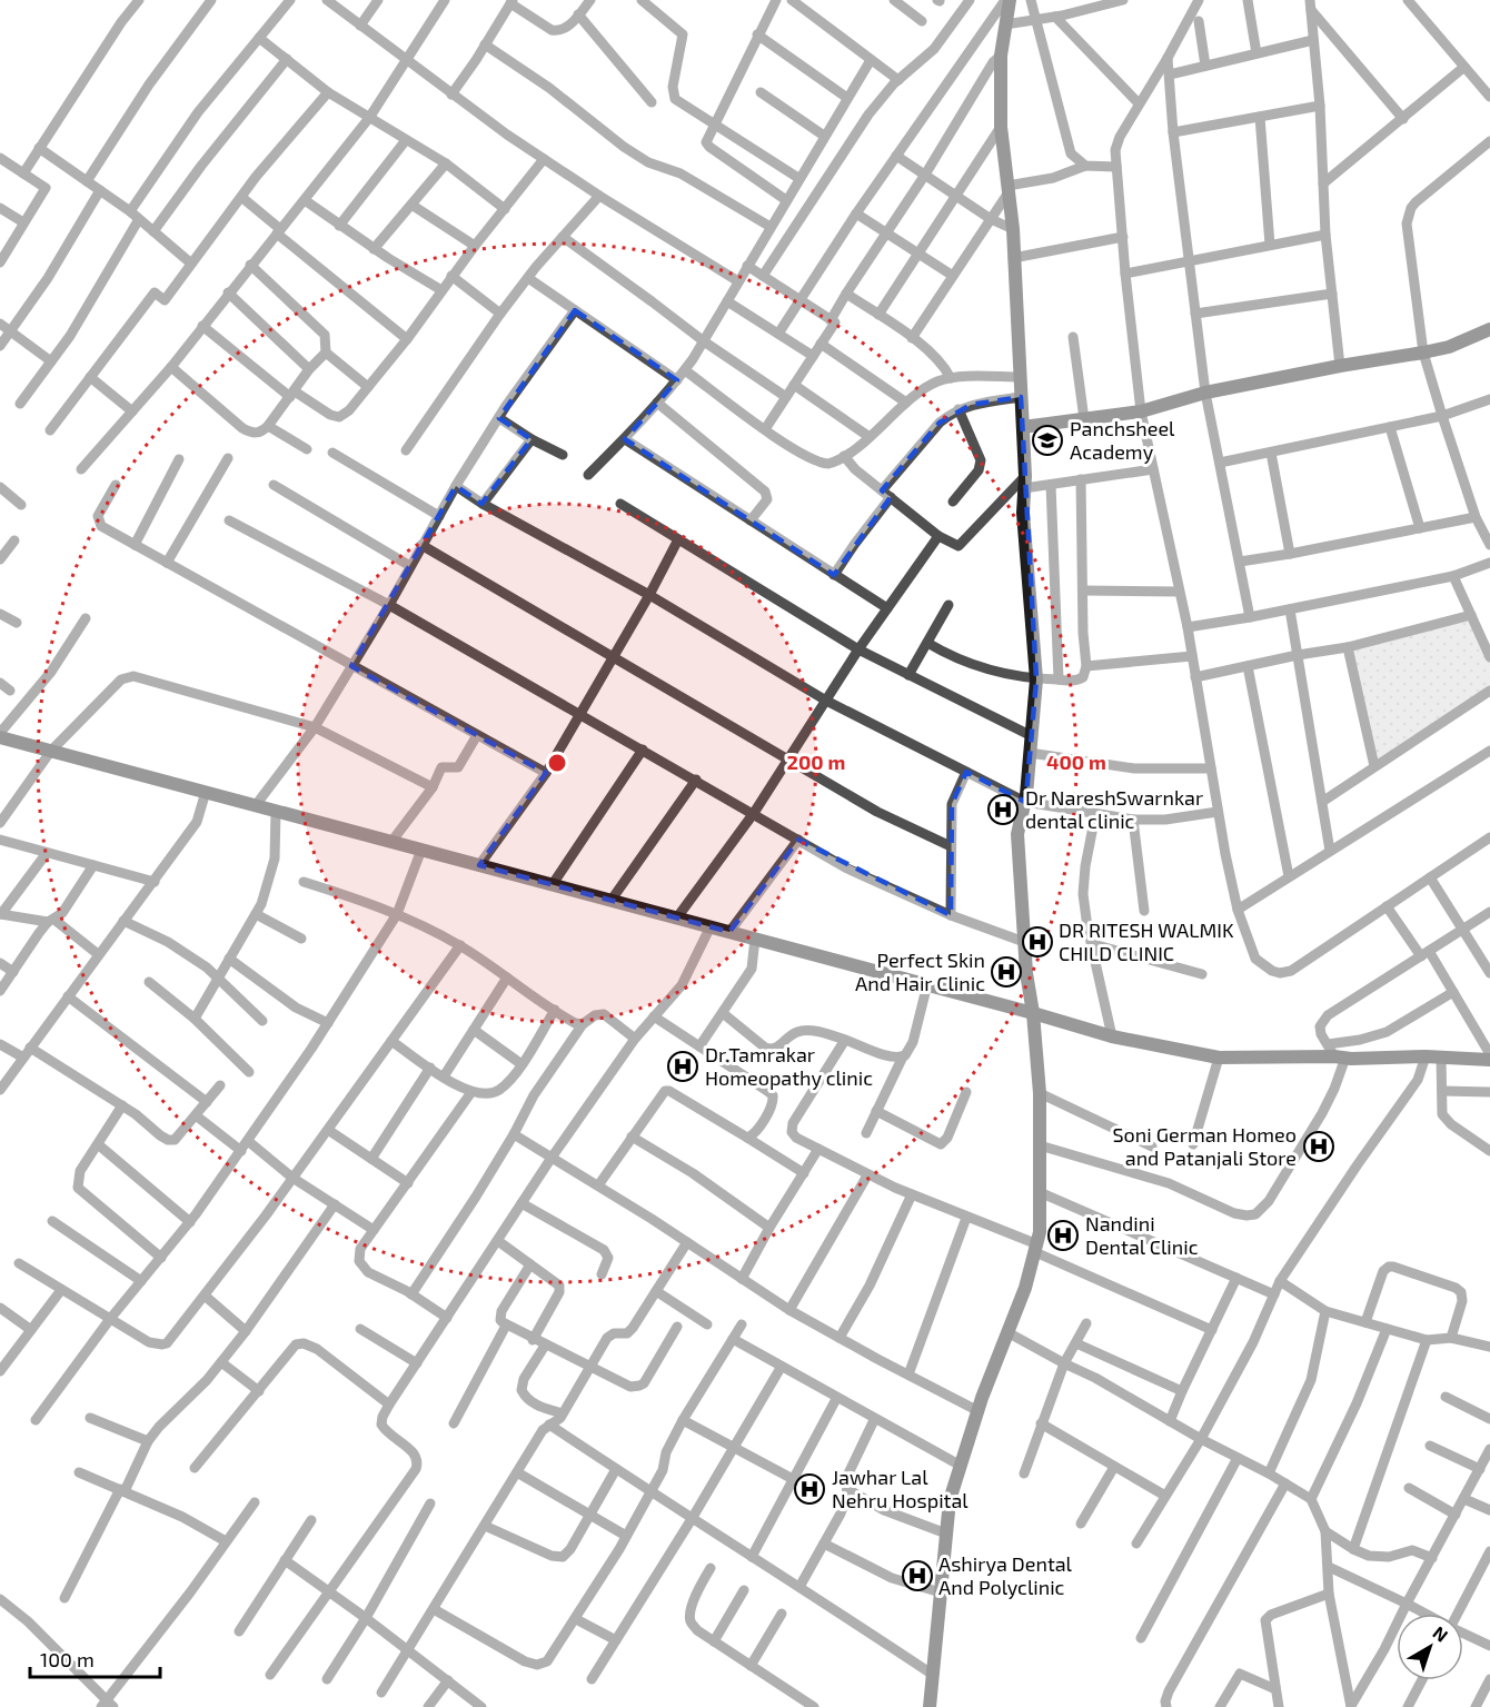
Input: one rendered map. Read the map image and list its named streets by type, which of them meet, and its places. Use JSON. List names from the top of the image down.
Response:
{
  "places": {
    "school or university": ["Panchsheel Academy"],
    "hospital": [
      "Dr NareshSwarnkar dental clinic",
      "DR RITESH WALMIK CHILD CLINIC",
      "Perfect Skin And Hair Clinic",
      "Dr.Tamrakar Homeopathy clinic",
      "Soni German Homeo and Patanjali Store",
      "Nandini Dental Clinic",
      "Jawhar Lal Nehru Hospital",
      "Ashirya Dental And Polyclinic"
    ]
  },
  "scale_bar": "100 m",
  "north": "top right",
  "rings": ["200 m", "400 m"]
}
